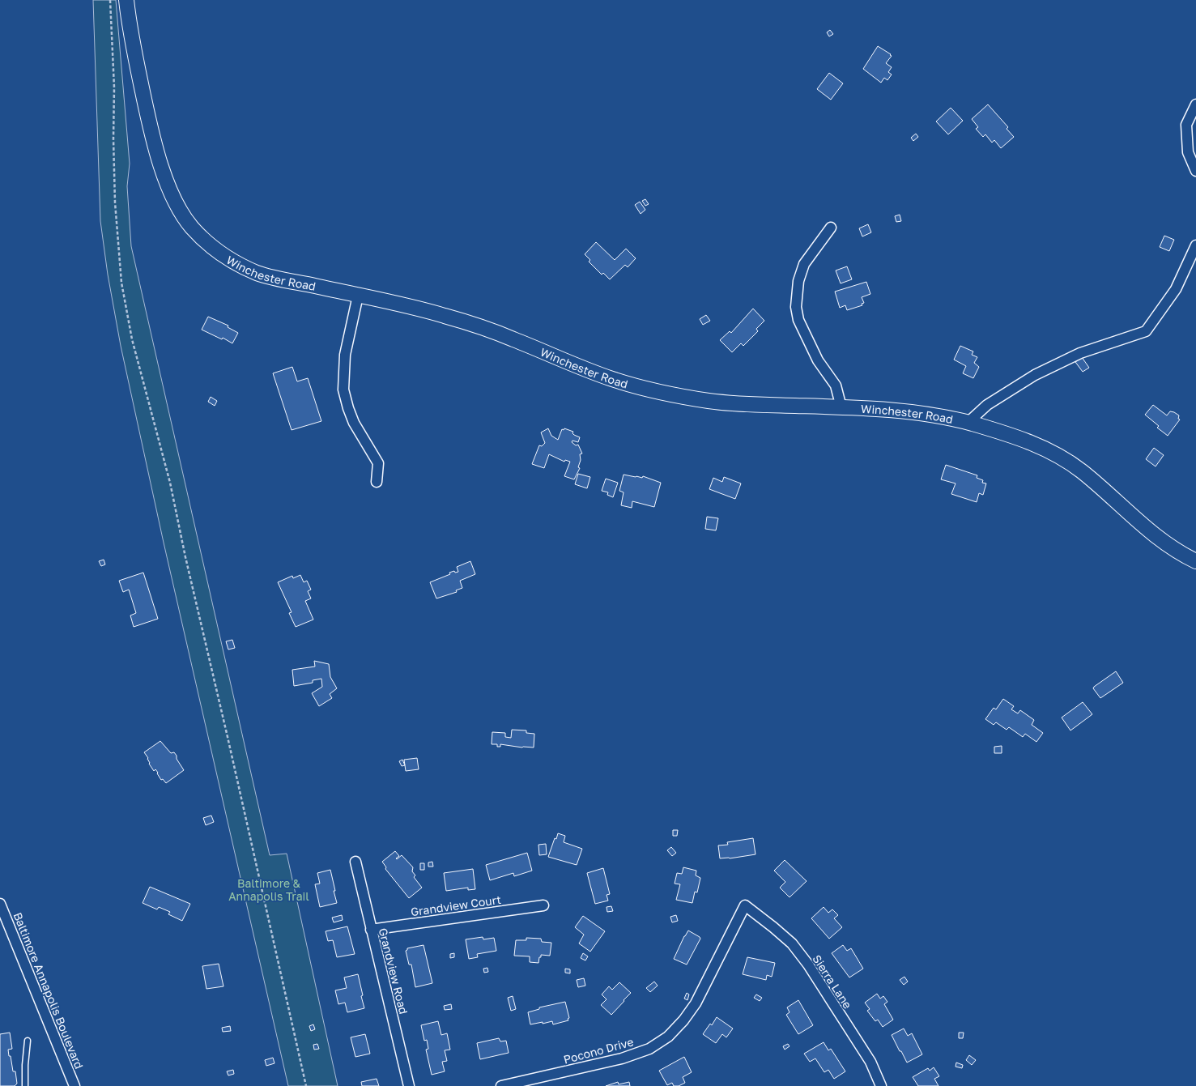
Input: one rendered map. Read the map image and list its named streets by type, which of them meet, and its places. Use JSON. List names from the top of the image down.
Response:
{
  "streets": {
    "street": [
      "Winchester Road",
      "Grandview Court",
      "Grandview Road",
      "Sierra Lane",
      "Baltimore Annapolis Boulevard",
      "Pocono Drive"
    ]
  },
  "crossings": [
    ["Grandview Court", "Grandview Road"],
    ["Sierra Lane", "Pocono Drive"]
  ],
  "parks": ["Baltimore & Annapolis Trail"]
}
